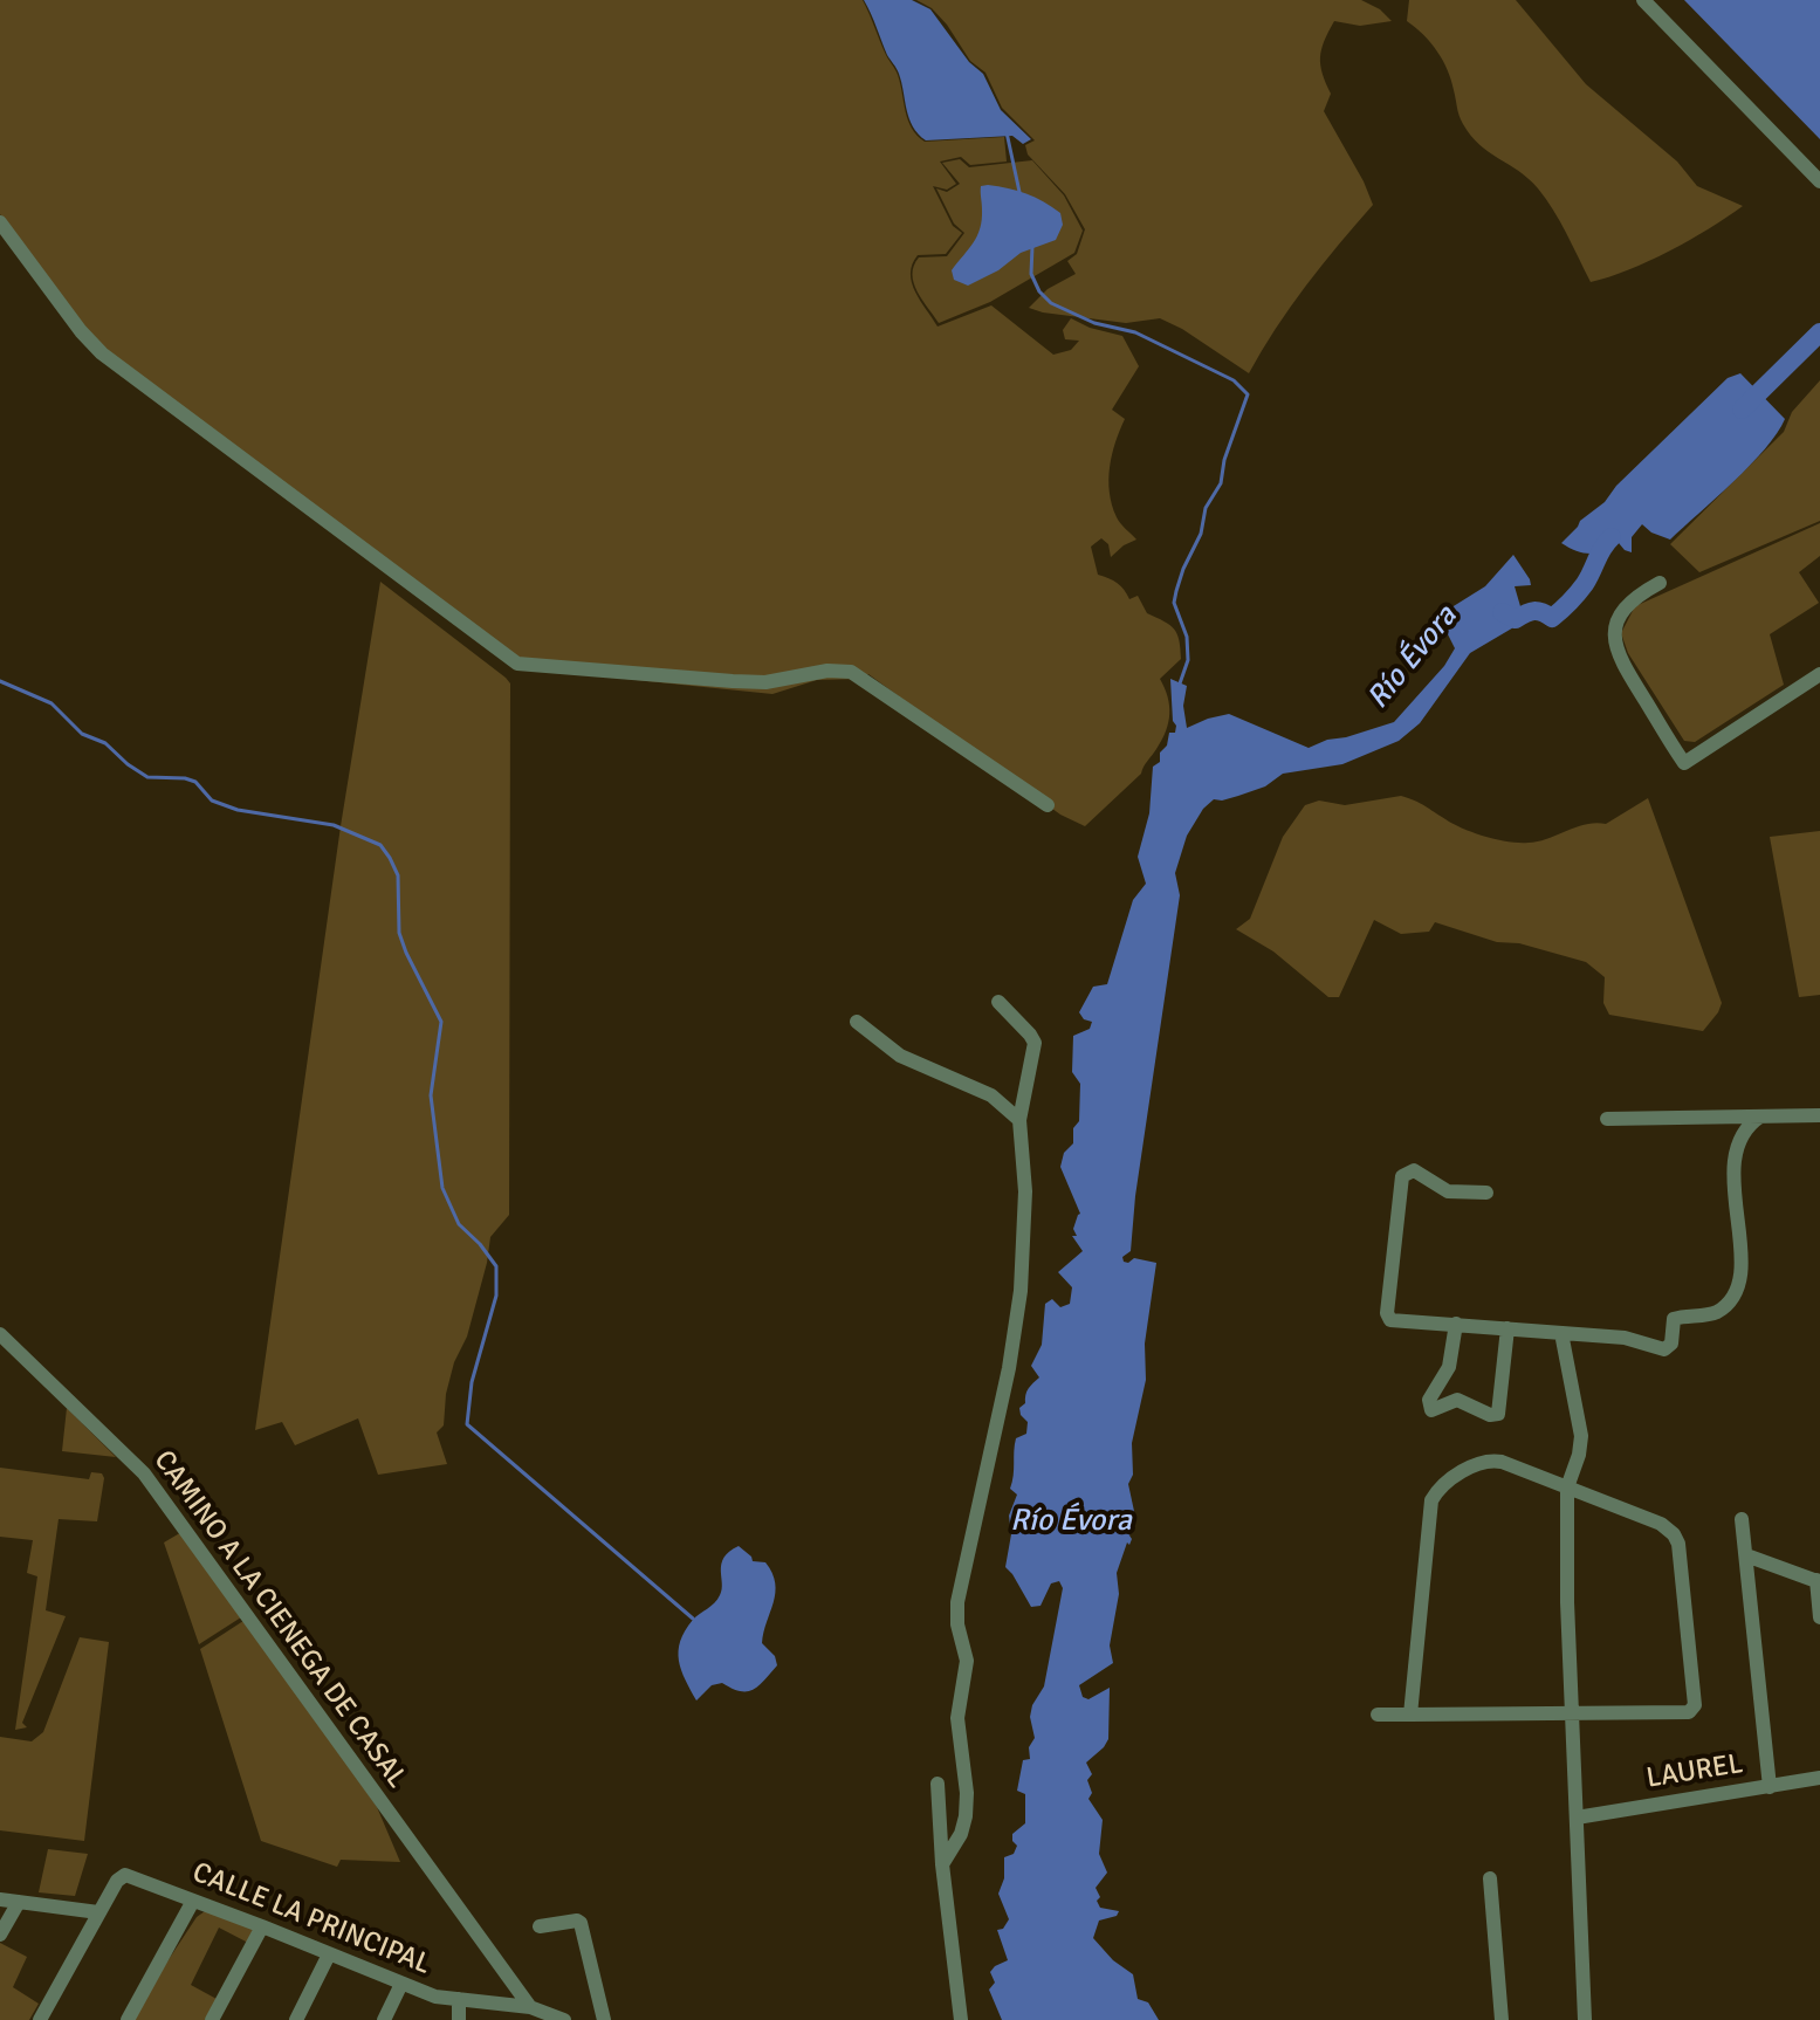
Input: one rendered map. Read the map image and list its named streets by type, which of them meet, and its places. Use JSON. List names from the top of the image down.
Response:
{
  "streets": {
    "street": ["CAMINO A LA CIENEGA DE CASAL", "LAUREL", "CALLE LA PRINCIPAL"]
  },
  "crossings": [
    ["CAMINO A LA CIENEGA DE CASAL", "CALLE LA PRINCIPAL"]
  ],
  "water": ["Río Évora"]
}
